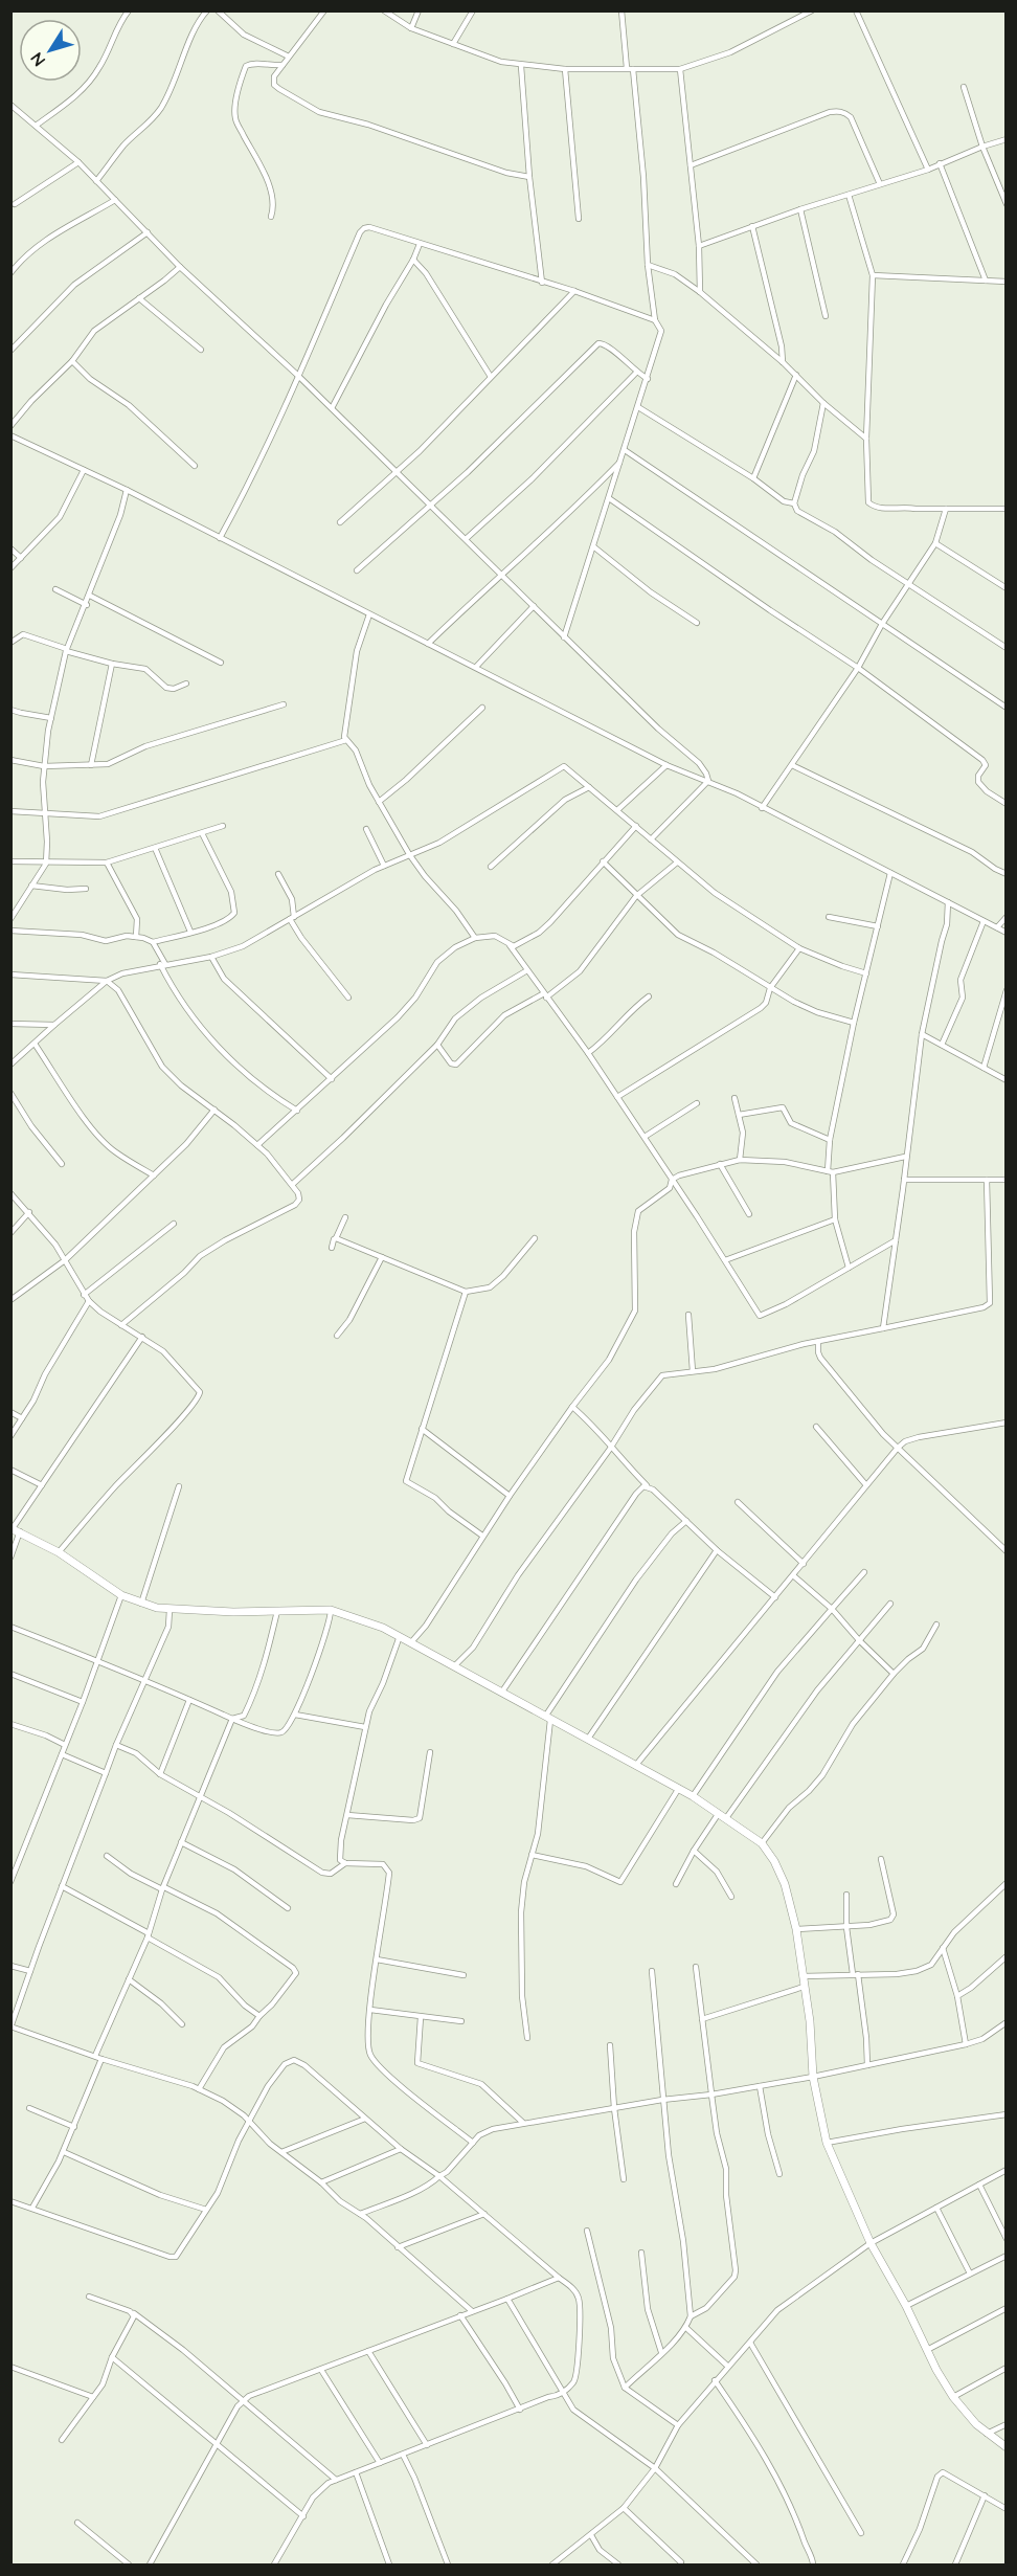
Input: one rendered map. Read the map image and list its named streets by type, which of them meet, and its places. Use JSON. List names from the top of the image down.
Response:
{
  "north": "bottom left"
}
